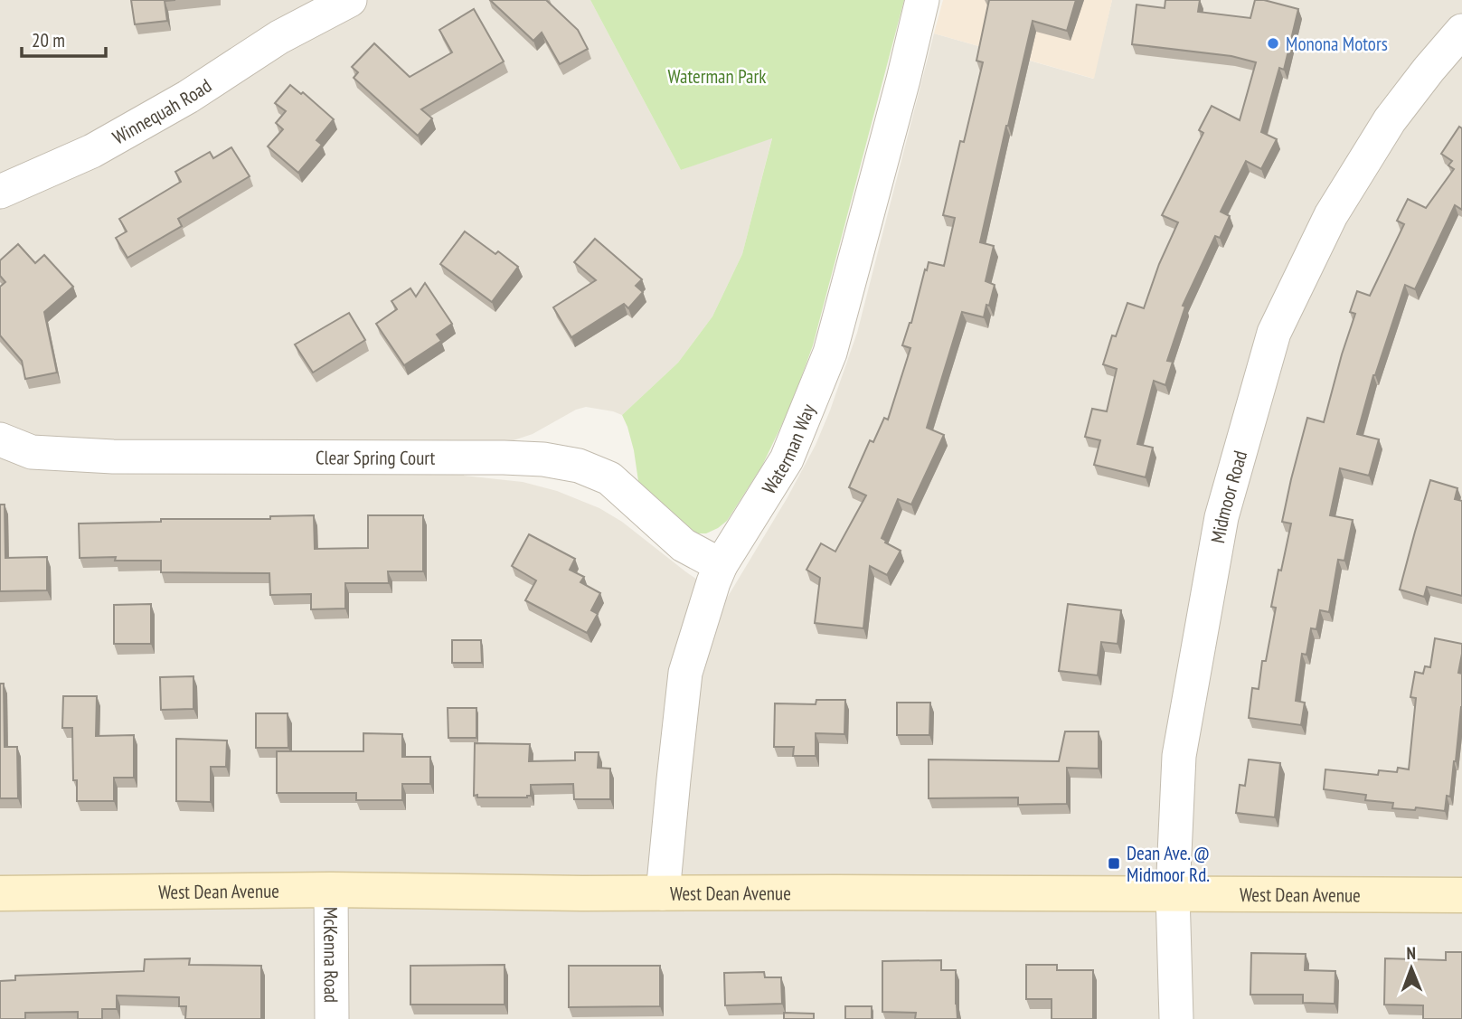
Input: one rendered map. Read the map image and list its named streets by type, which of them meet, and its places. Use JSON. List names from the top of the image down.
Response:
{
  "streets": {
    "street": [
      "Winnequah Road",
      "Waterman Way",
      "Clear Spring Court",
      "Midmoor Road",
      "West Dean Avenue",
      "McKenna Road"
    ]
  },
  "crossings": [
    ["Waterman Way", "Clear Spring Court"],
    ["Waterman Way", "West Dean Avenue"],
    ["Midmoor Road", "West Dean Avenue"],
    ["West Dean Avenue", "McKenna Road"]
  ],
  "parks": ["Waterman Park"],
  "places": {
    "other": ["Monona Motors"],
    "transit": ["Dean Ave. @ Midmoor Rd."]
  },
  "scale_bar": "20 m",
  "north": "top"
}
